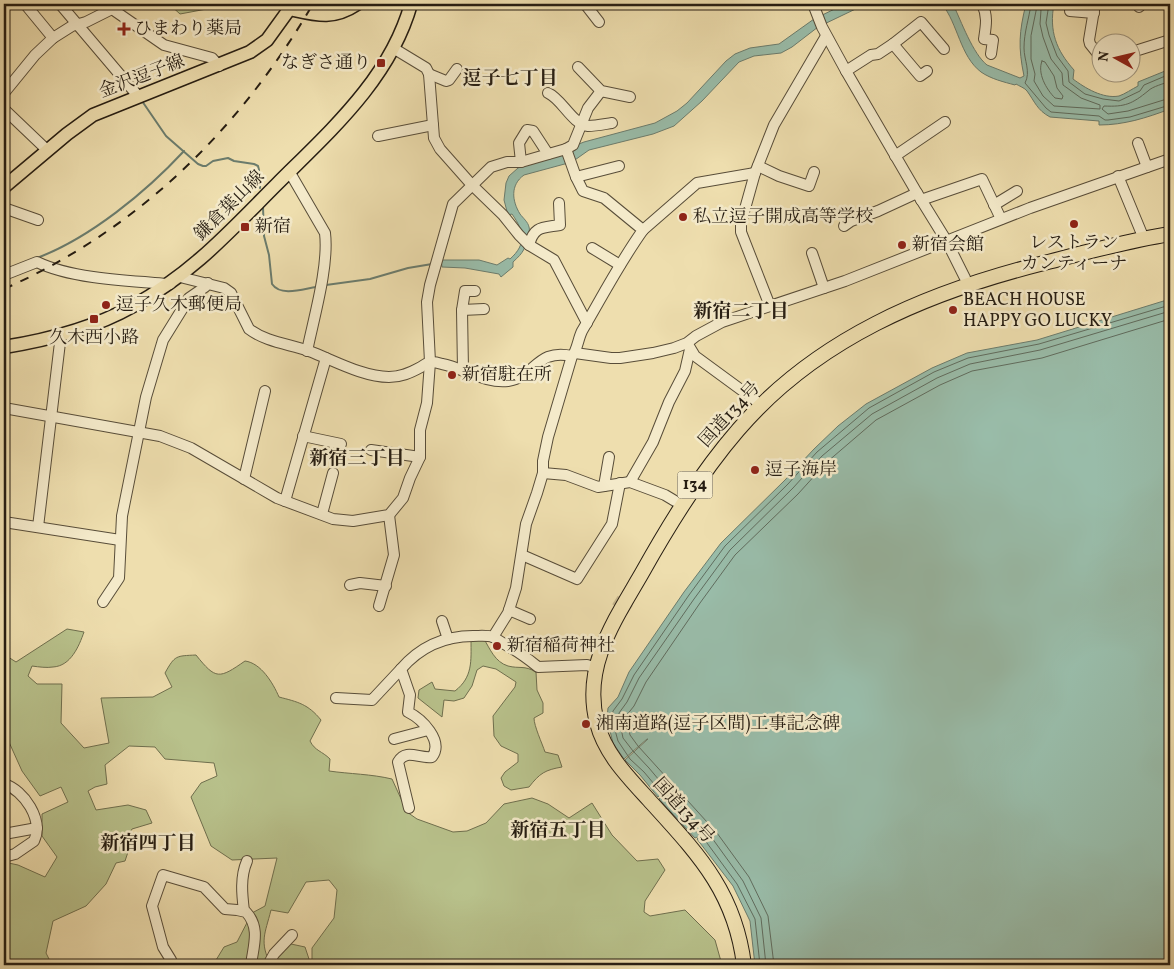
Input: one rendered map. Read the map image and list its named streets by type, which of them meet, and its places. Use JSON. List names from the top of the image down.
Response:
{
  "streets": {
    "highway": ["国道134号", "134"],
    "main road": ["金沢逗子線", "鎌倉葉山線"]
  },
  "districts": [
    "逗子七丁目",
    "新宿二丁目",
    "新宿三丁目",
    "新宿五丁目",
    "新宿四丁目"
  ],
  "places": {
    "health": ["ひまわり薬局"],
    "transit": ["なぎさ通り", "新宿", "久木西小路"],
    "other": [
      "私立逗子開成高等学校",
      "レストラン カンティーナ",
      "新宿会館",
      "逗子久木郵便局",
      "BEACH HOUSE HAPPY GO LUCKY",
      "新宿駐在所",
      "逗子海岸",
      "新宿稲荷神社",
      "湘南道路(逗子区間)工事記念碑"
    ]
  },
  "north": "left"
}
